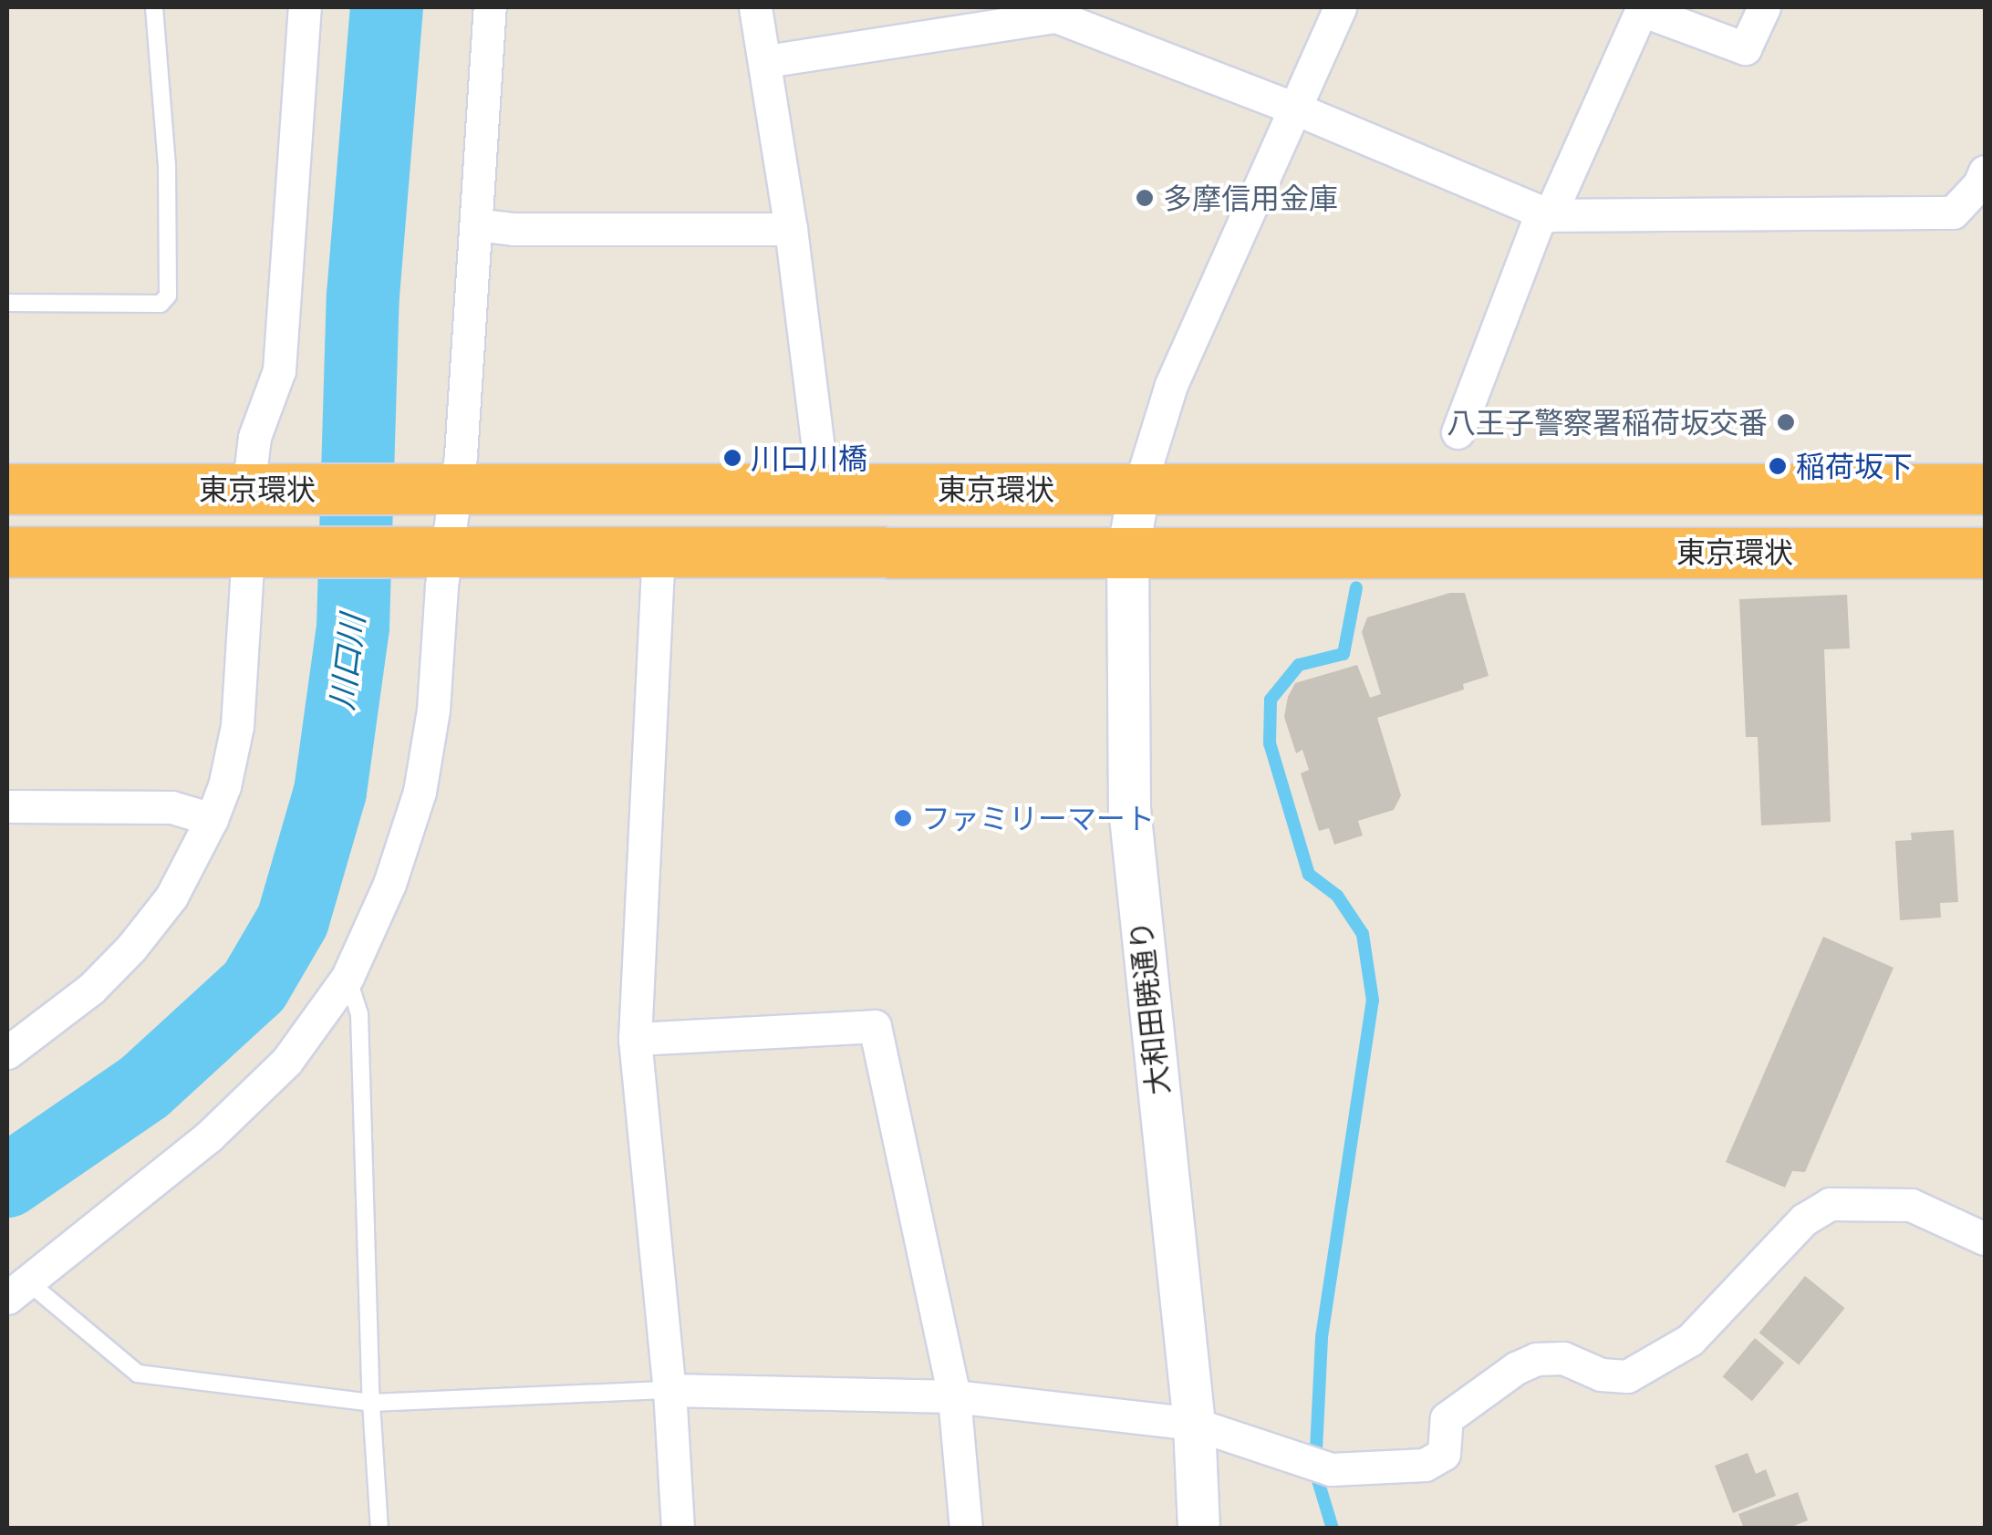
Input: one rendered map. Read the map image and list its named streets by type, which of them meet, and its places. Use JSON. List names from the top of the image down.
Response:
{
  "streets": {
    "highway": ["東京環状"],
    "street": ["大和田暁通り"]
  },
  "crossings": [
    ["東京環状", "大和田暁通り"]
  ],
  "water": ["川口川"],
  "places": [
    "多摩信用金庫",
    "八王子警察署稲荷坂交番",
    "川口川橋",
    "稲荷坂下",
    "ファミリーマート"
  ]
}
